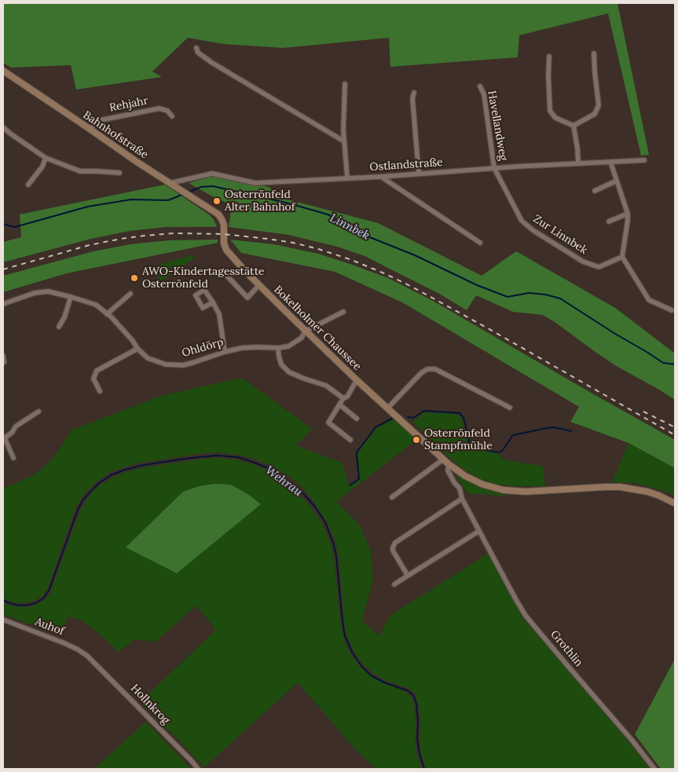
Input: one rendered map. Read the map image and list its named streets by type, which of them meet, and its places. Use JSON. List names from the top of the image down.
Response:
{
  "streets": {
    "main road": ["Bahnhofstraße", "Bokelholmer Chaussee"],
    "street": [
      "Rehjahr",
      "Havellandweg",
      "Ostlandstraße",
      "Zur Linnbek",
      "Ohldörp",
      "Auhof",
      "Grothlin",
      "Hollnkrog"
    ]
  },
  "crossings": [
    ["Rehjahr", "Bahnhofstraße"],
    ["Havellandweg", "Ostlandstraße"],
    ["Havellandweg", "Zur Linnbek"],
    ["Bahnhofstraße", "Ostlandstraße"],
    ["Bahnhofstraße", "Bokelholmer Chaussee"],
    ["Ostlandstraße", "Zur Linnbek"],
    ["Bokelholmer Chaussee", "Ohldörp"],
    ["Bokelholmer Chaussee", "Grothlin"],
    ["Auhof", "Hollnkrog"]
  ],
  "water": ["Linnbek", "Wehrau"],
  "places": ["Osterrönfeld Alter Bahnhof", "AWO-Kindertagesstätte Osterrönfeld", "Osterrönfeld Stampfmühle"]
}
